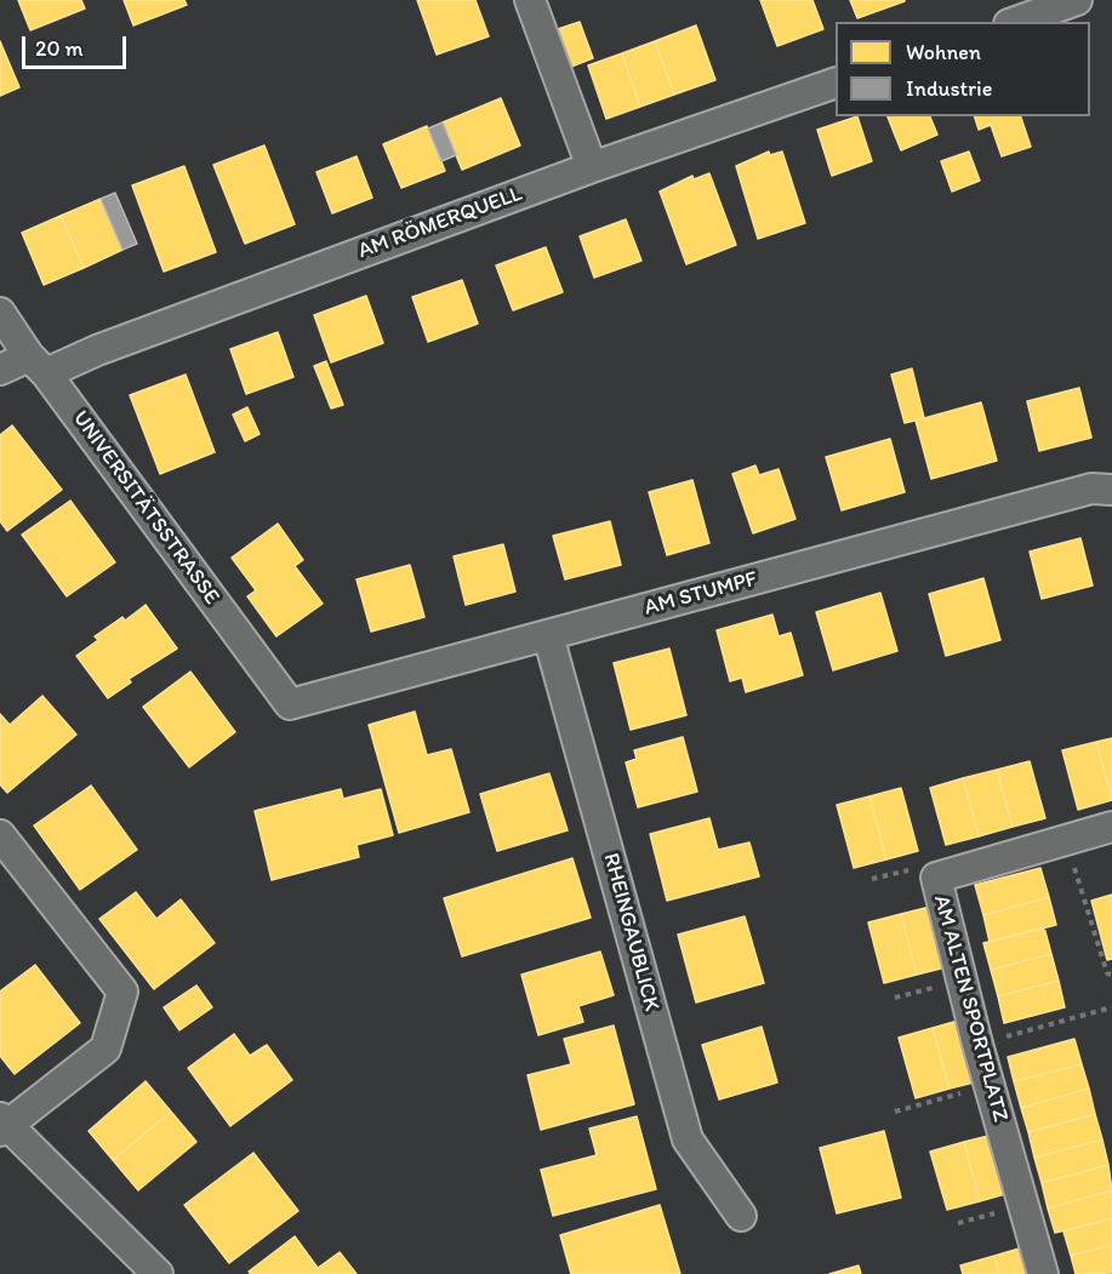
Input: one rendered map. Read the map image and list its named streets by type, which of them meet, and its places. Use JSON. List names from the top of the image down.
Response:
{
  "streets": {
    "street": [
      "AM RÖMERQUELL",
      "UNIVERSITÄTSSTRASSE",
      "AM STUMPF",
      "RHEINGAUBLICK",
      "AM ALTEN SPORTPLATZ"
    ]
  },
  "crossings": [
    ["AM RÖMERQUELL", "UNIVERSITÄTSSTRASSE"],
    ["UNIVERSITÄTSSTRASSE", "AM STUMPF"],
    ["AM STUMPF", "RHEINGAUBLICK"]
  ],
  "legend": ["Wohnen", "Industrie"],
  "scale_bar": "20 m"
}
